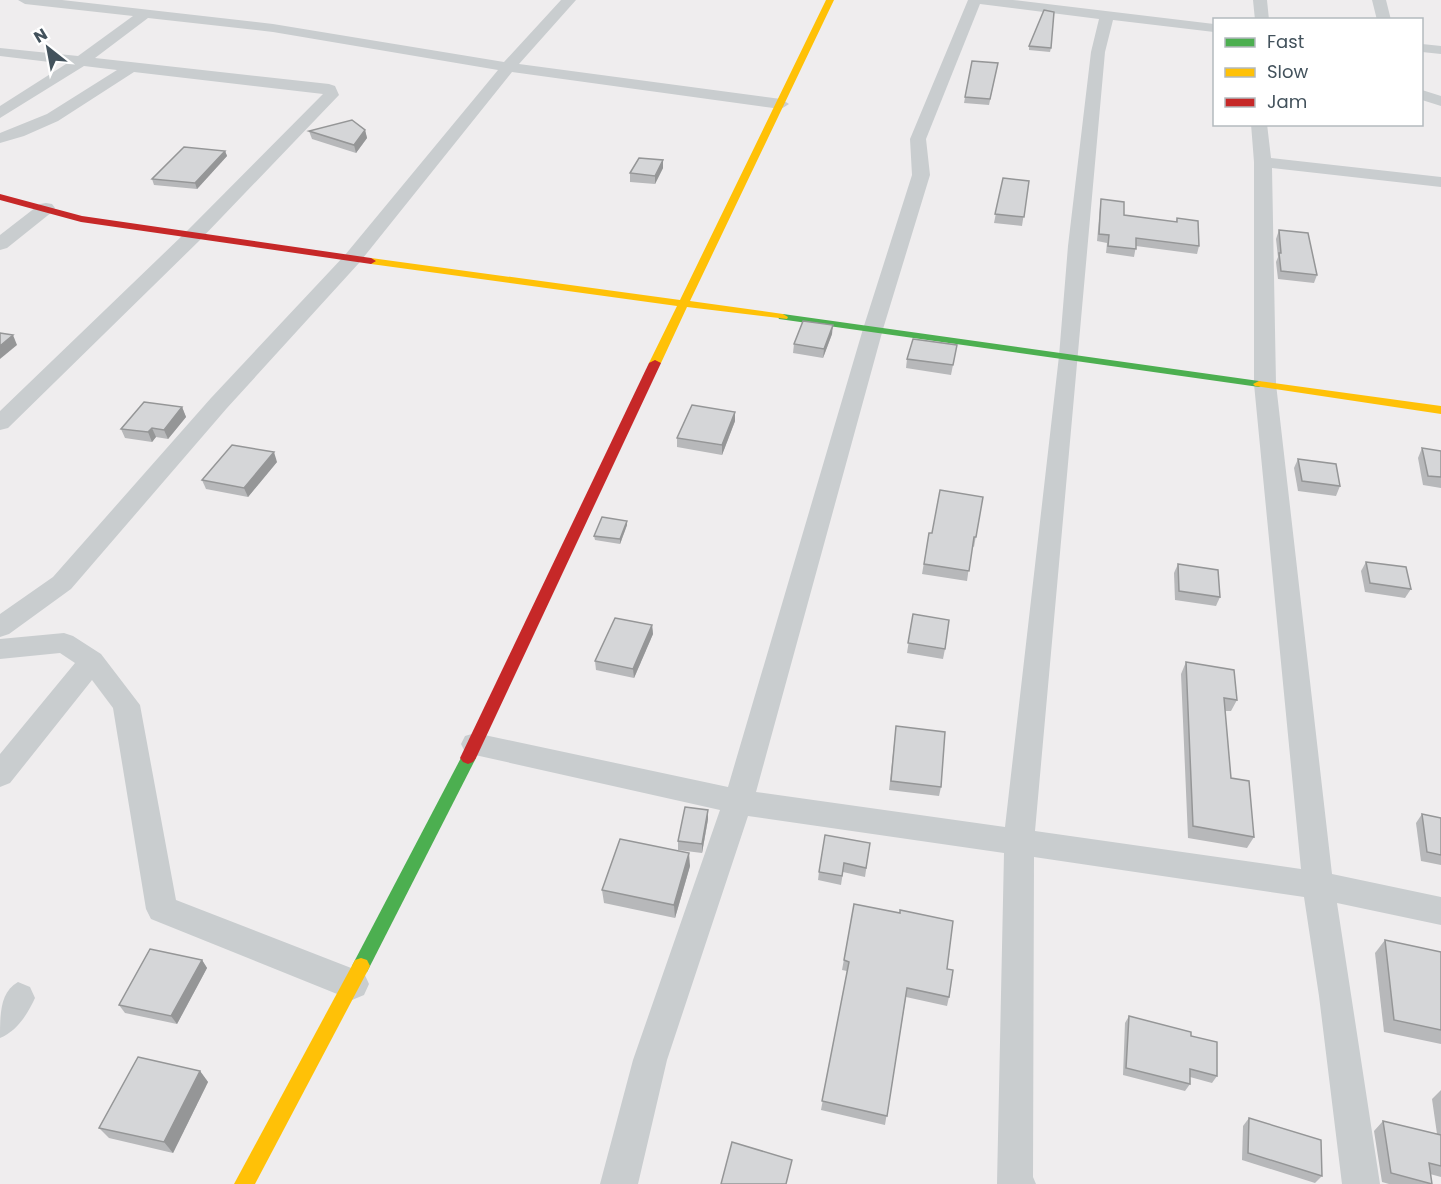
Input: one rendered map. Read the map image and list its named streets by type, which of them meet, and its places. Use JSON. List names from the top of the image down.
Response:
{
  "legend": ["Fast", "Slow", "Jam"],
  "north": "top left"
}
